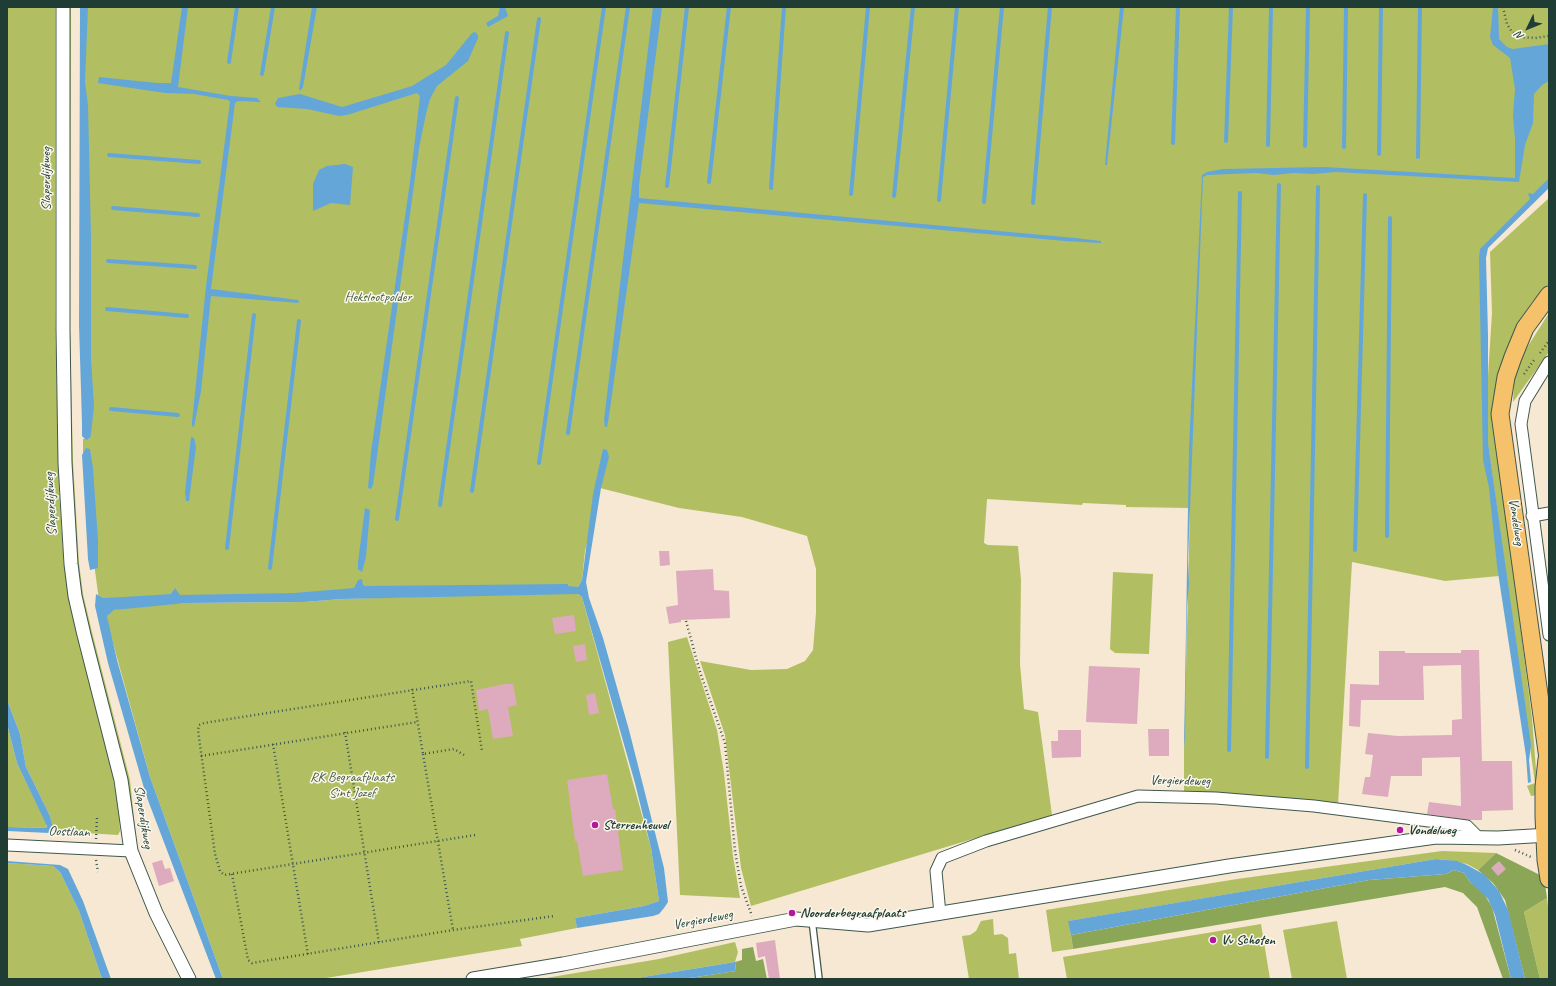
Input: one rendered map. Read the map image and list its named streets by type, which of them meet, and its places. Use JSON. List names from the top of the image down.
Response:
{
  "streets": {
    "main road": ["Vondelweg"],
    "street": ["Slaperdijkweg", "Vergierdeweg", "Oostlaan"]
  },
  "crossings": [
    ["Slaperdijkweg", "Oostlaan"],
    ["Vondelweg", "Vergierdeweg"]
  ],
  "parks": ["Hekslootpolder", "RK Begraafplaats Sint Jozef"],
  "places": [
    "Sterrenheuvel",
    "Vondelweg",
    "Noorderbegraafplaats",
    "Vv Schoten"
  ],
  "north": "bottom left"
}
